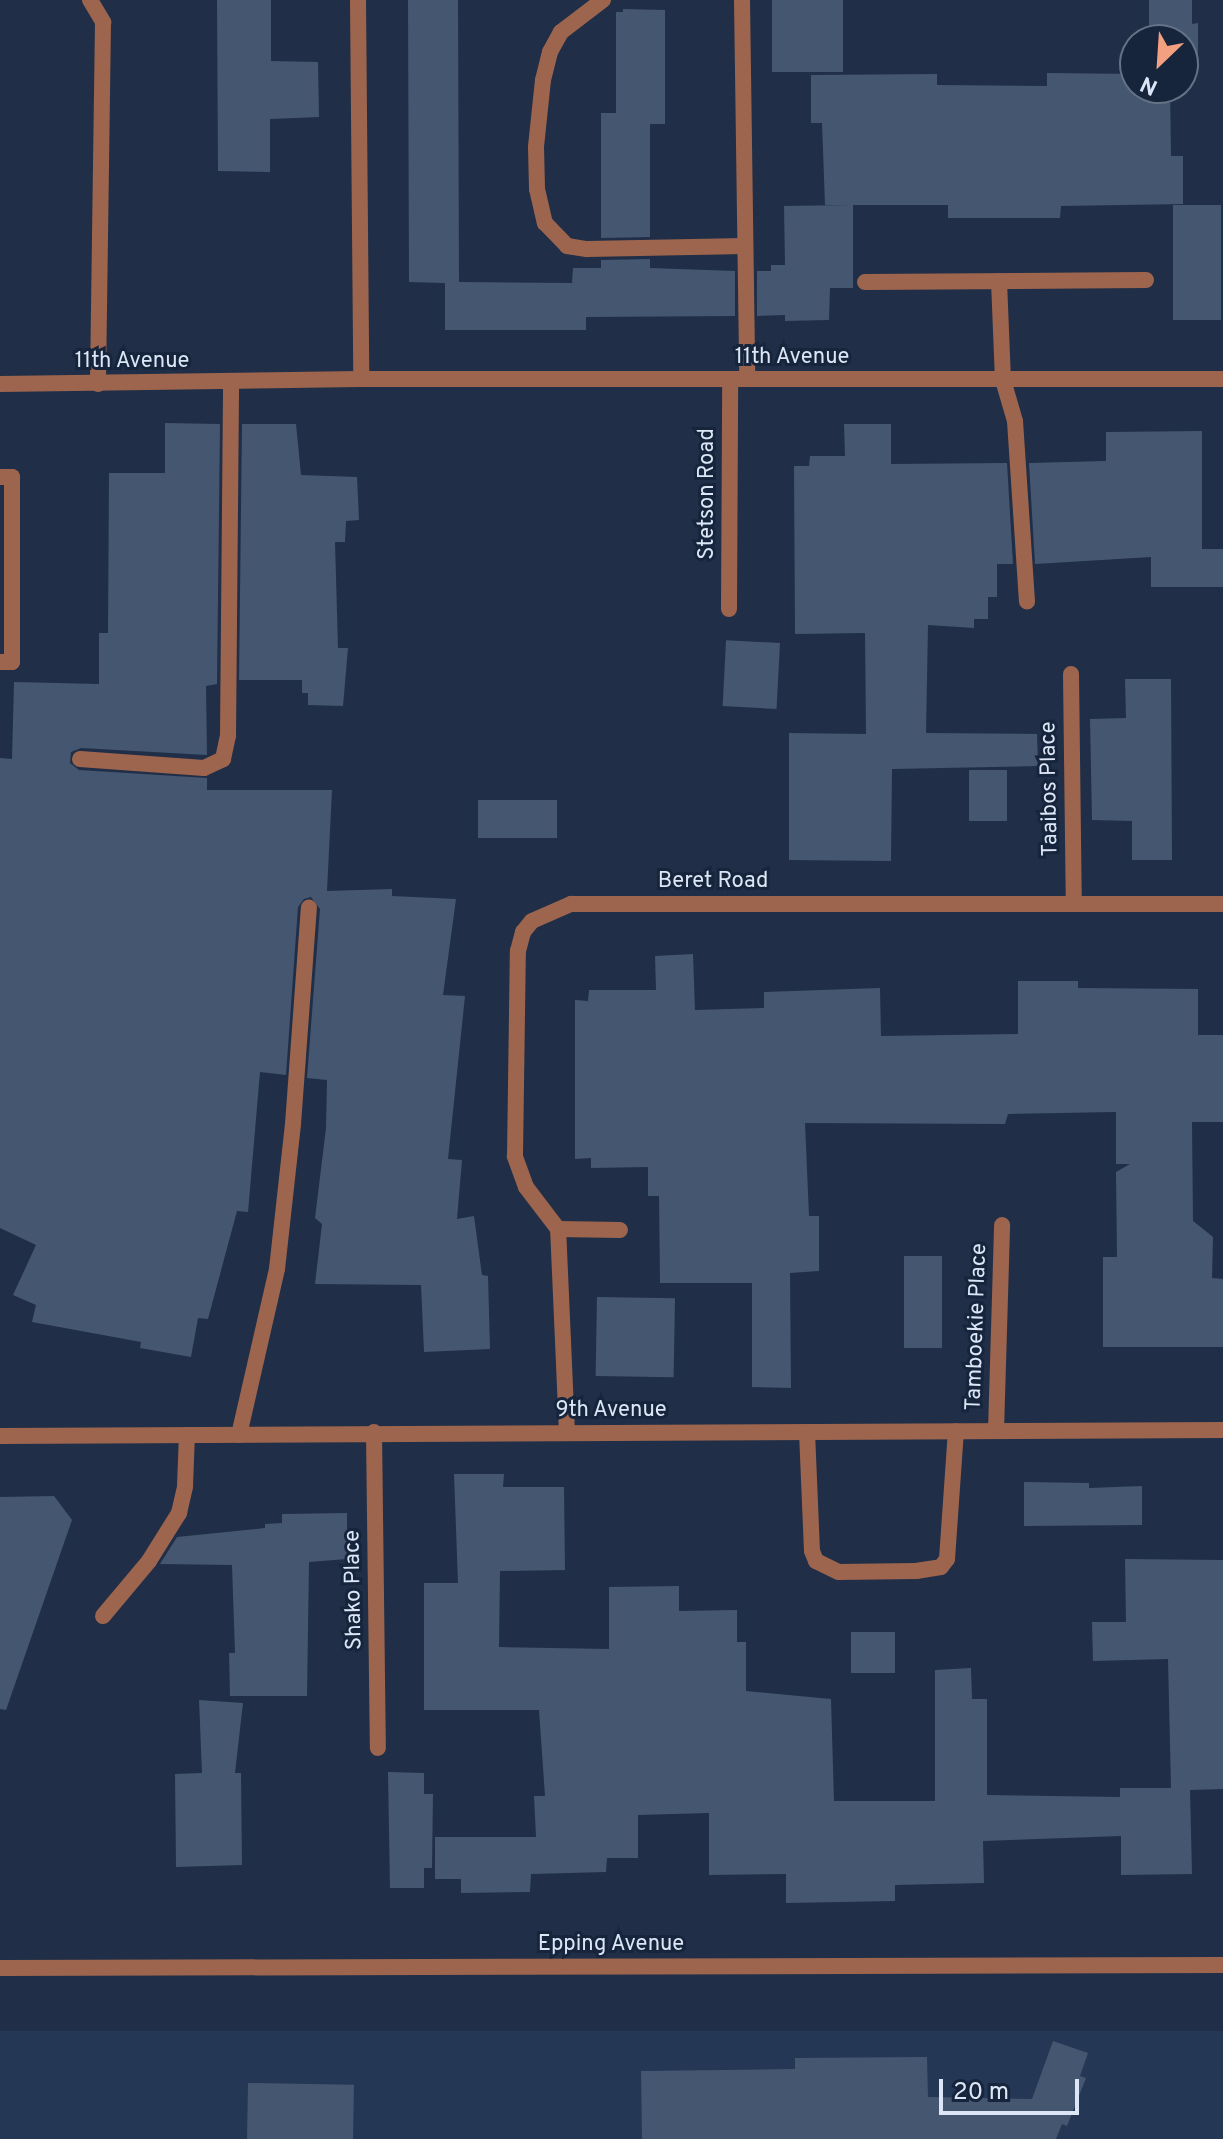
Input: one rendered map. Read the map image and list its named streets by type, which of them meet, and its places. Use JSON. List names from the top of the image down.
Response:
{
  "streets": {
    "street": [
      "11th Avenue",
      "Stetson Road",
      "Taaibos Place",
      "Beret Road",
      "Tamboekie Place",
      "9th Avenue",
      "Shako Place",
      "Epping Avenue"
    ]
  },
  "crossings": [
    ["11th Avenue", "Stetson Road"],
    ["Taaibos Place", "Beret Road"],
    ["Tamboekie Place", "9th Avenue"],
    ["9th Avenue", "Shako Place"]
  ],
  "scale_bar": "20 m",
  "north": "bottom left"
}
